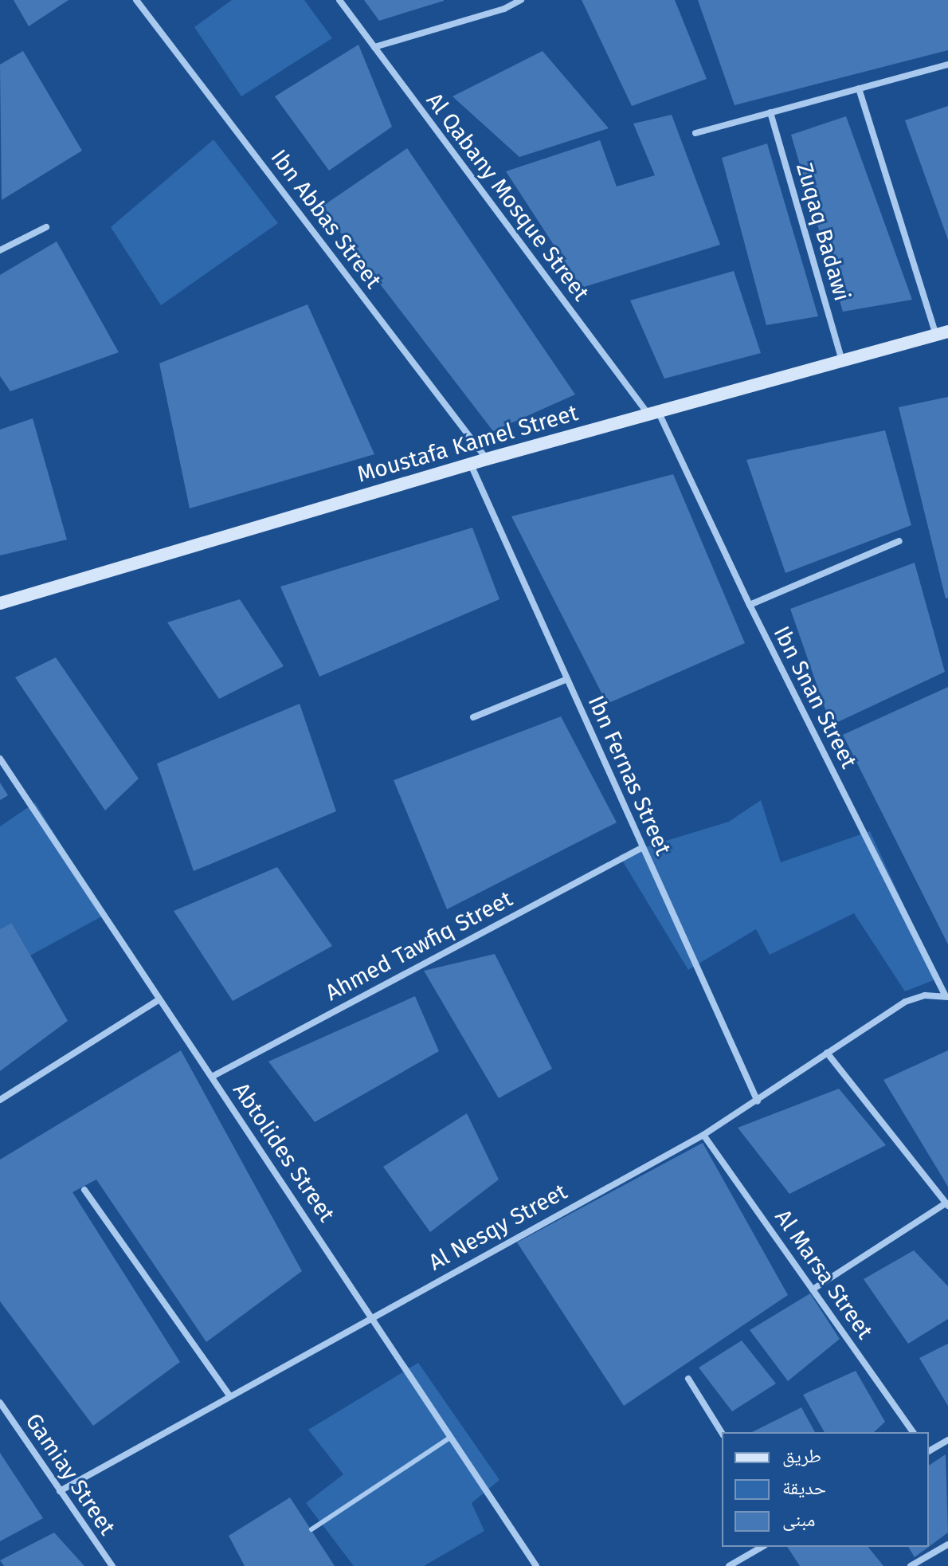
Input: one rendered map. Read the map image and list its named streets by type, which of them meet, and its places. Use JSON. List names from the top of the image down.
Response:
{
  "streets": {
    "main road": ["Moustafa Kamel Street"],
    "street": [
      "Al Qabany Mosque Street",
      "Ibn Abbas Street",
      "Zuqaq Badawi",
      "Ibn Snan Street",
      "Ibn Fernas Street",
      "Ahmed Tawfiq Street",
      "Abtolides Street",
      "Al Nesqy Street",
      "Al Marsa Street",
      "Gamiay Street"
    ]
  },
  "crossings": [
    ["Al Qabany Mosque Street", "Moustafa Kamel Street"],
    ["Al Qabany Mosque Street", "Ibn Snan Street"],
    ["Ibn Abbas Street", "Moustafa Kamel Street"],
    ["Zuqaq Badawi", "Moustafa Kamel Street"],
    ["Moustafa Kamel Street", "Ibn Snan Street"],
    ["Moustafa Kamel Street", "Ibn Fernas Street"],
    ["Ibn Snan Street", "Al Nesqy Street"],
    ["Ibn Fernas Street", "Ahmed Tawfiq Street"],
    ["Ibn Fernas Street", "Al Nesqy Street"],
    ["Ahmed Tawfiq Street", "Abtolides Street"],
    ["Abtolides Street", "Al Nesqy Street"],
    ["Al Nesqy Street", "Al Marsa Street"],
    ["Al Nesqy Street", "Gamiay Street"]
  ],
  "legend": ["طريق", "حديقة", "مبنى"]
}
